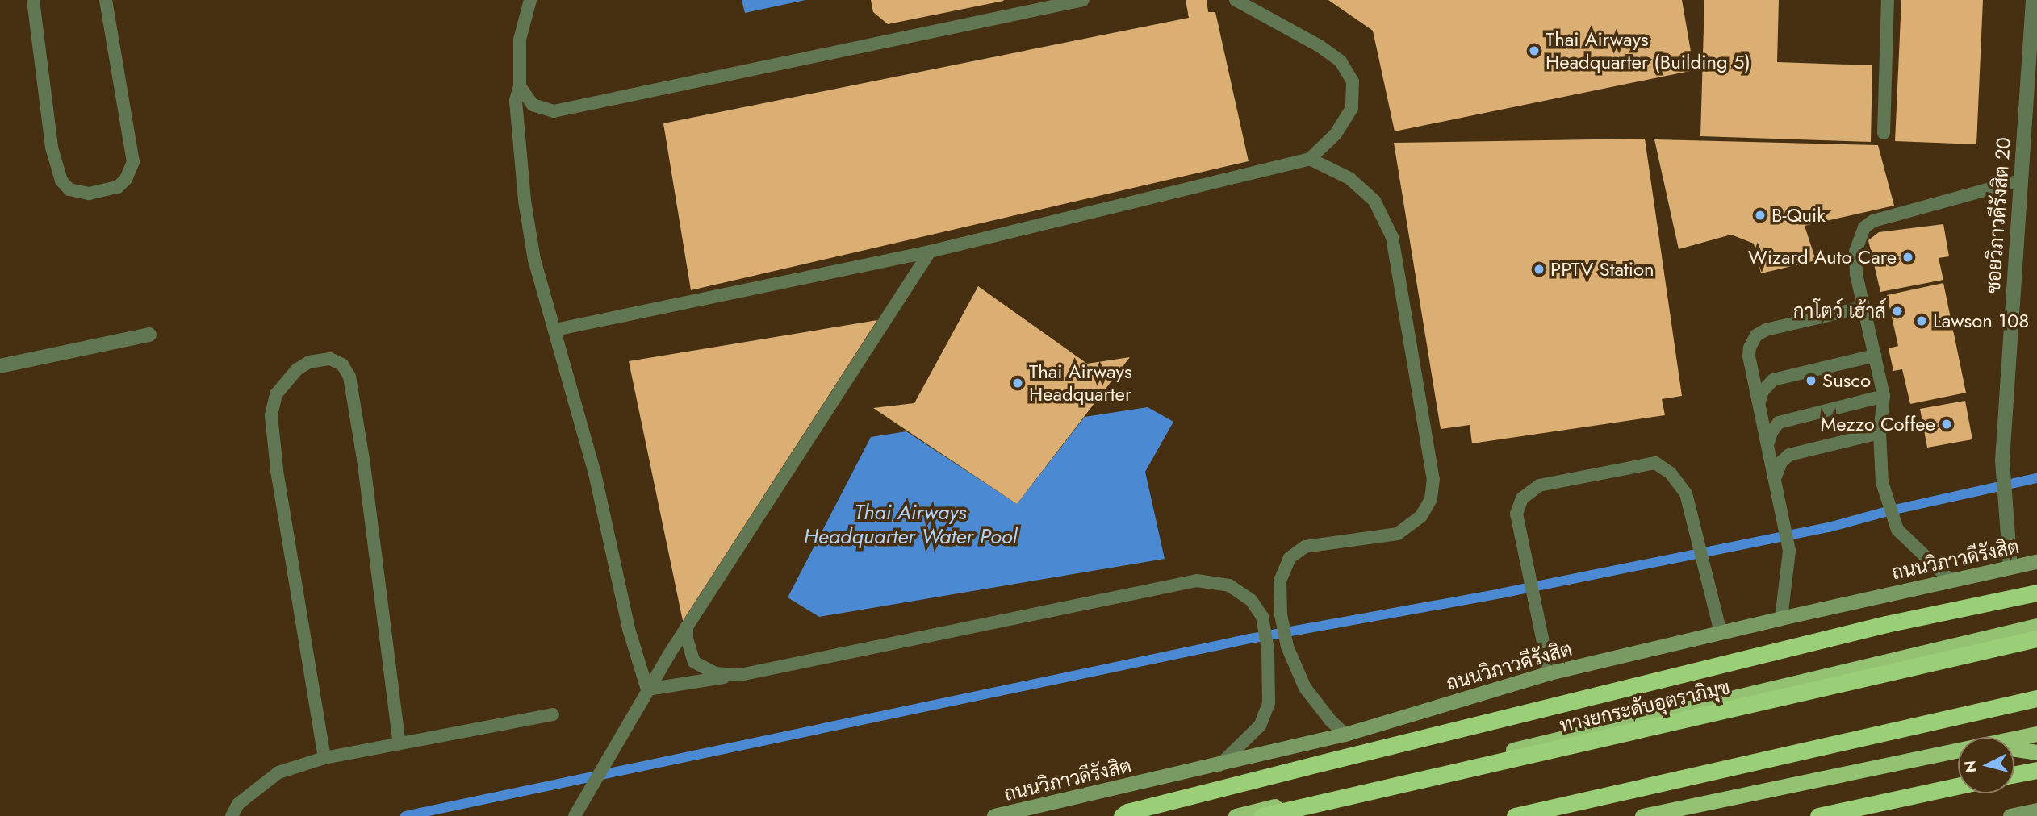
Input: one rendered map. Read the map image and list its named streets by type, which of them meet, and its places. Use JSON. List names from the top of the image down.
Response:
{
  "streets": {
    "highway": ["ทางยกระดับอุตราภิมุข"],
    "main road": ["ถนนวิภาวดีรังสิต"],
    "street": ["ซอยวิภาวดีรังสิต 20"]
  },
  "crossings": [
    ["ซอยวิภาวดีรังสิต 20", "ถนนวิภาวดีรังสิต"]
  ],
  "water": ["Thai Airways Headquarter Water Pool"],
  "places": [
    "Thai Airways Headquarter (Building 5)",
    "B-Quik",
    "Wizard Auto Care",
    "PPTV Station",
    "กาโตว์ เฮ้าส์",
    "Lawson 108",
    "Susco",
    "Thai Airways Headquarter",
    "Mezzo Coffee"
  ],
  "north": "left"
}
